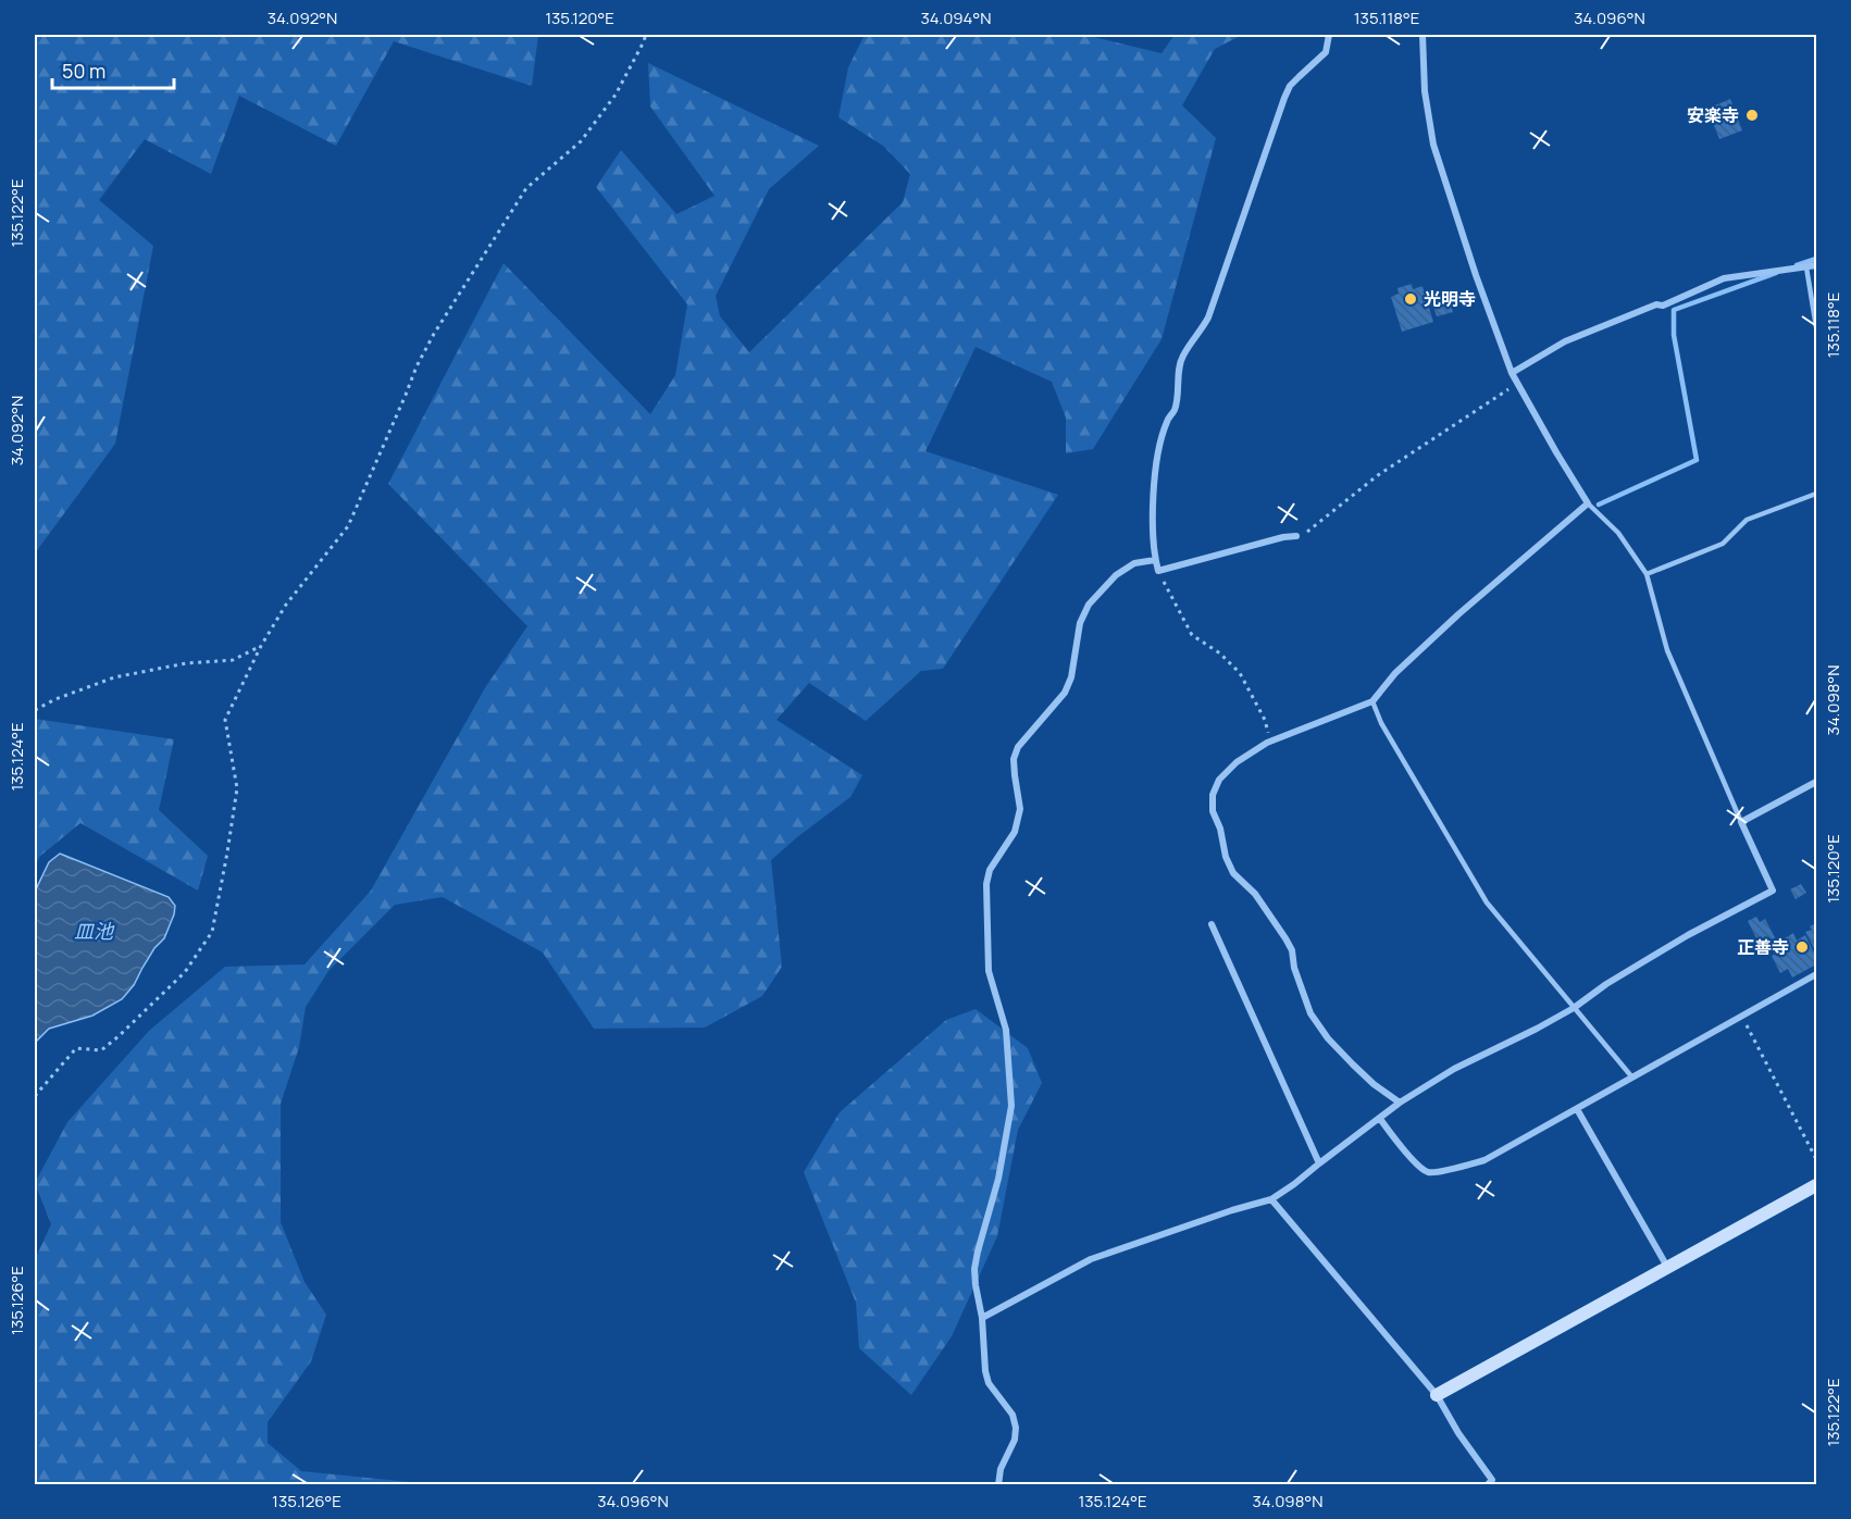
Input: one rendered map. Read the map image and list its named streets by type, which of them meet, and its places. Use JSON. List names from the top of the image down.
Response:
{
  "water": ["皿池"],
  "places": ["安楽寺", "光明寺", "正善寺"],
  "scale_bar": "50 m",
  "coordinates": [
    "34.092°N",
    "135.120°E",
    "34.094°N",
    "135.118°E",
    "34.096°N",
    "135.122°E",
    "34.098°N",
    "135.124°E",
    "135.126°E"
  ]
}
